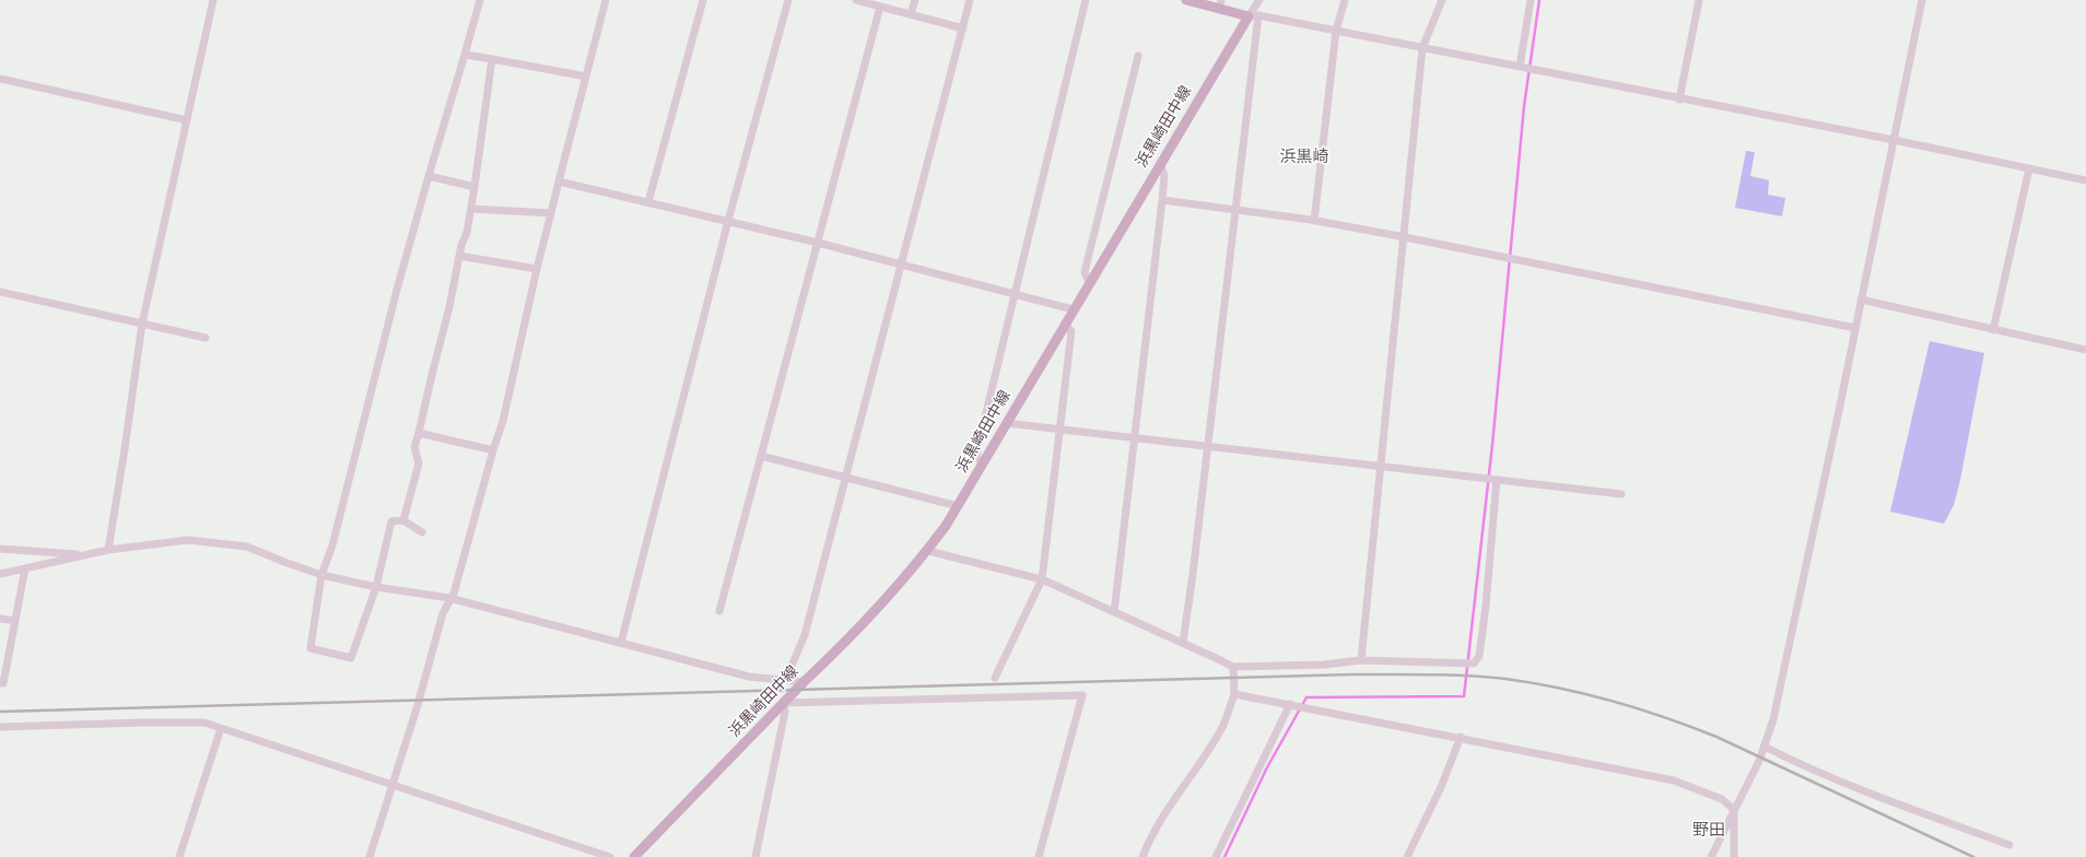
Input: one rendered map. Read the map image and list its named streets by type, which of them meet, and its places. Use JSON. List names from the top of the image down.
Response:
{
  "streets": {
    "main road": ["浜黒崎田中線"]
  },
  "districts": ["浜黒崎", "野田"]
}
